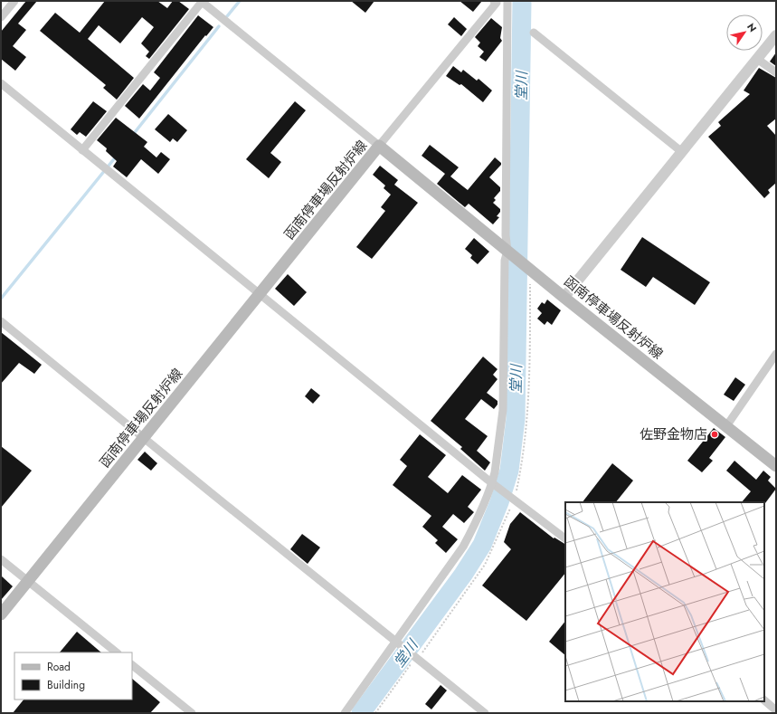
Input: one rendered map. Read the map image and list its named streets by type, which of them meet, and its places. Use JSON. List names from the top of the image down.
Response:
{
  "streets": {
    "main road": ["函南停車場反射炉線"]
  },
  "water": ["堂川"],
  "places": ["佐野金物店"],
  "legend": ["Road", "Building"],
  "north": "top right"
}
